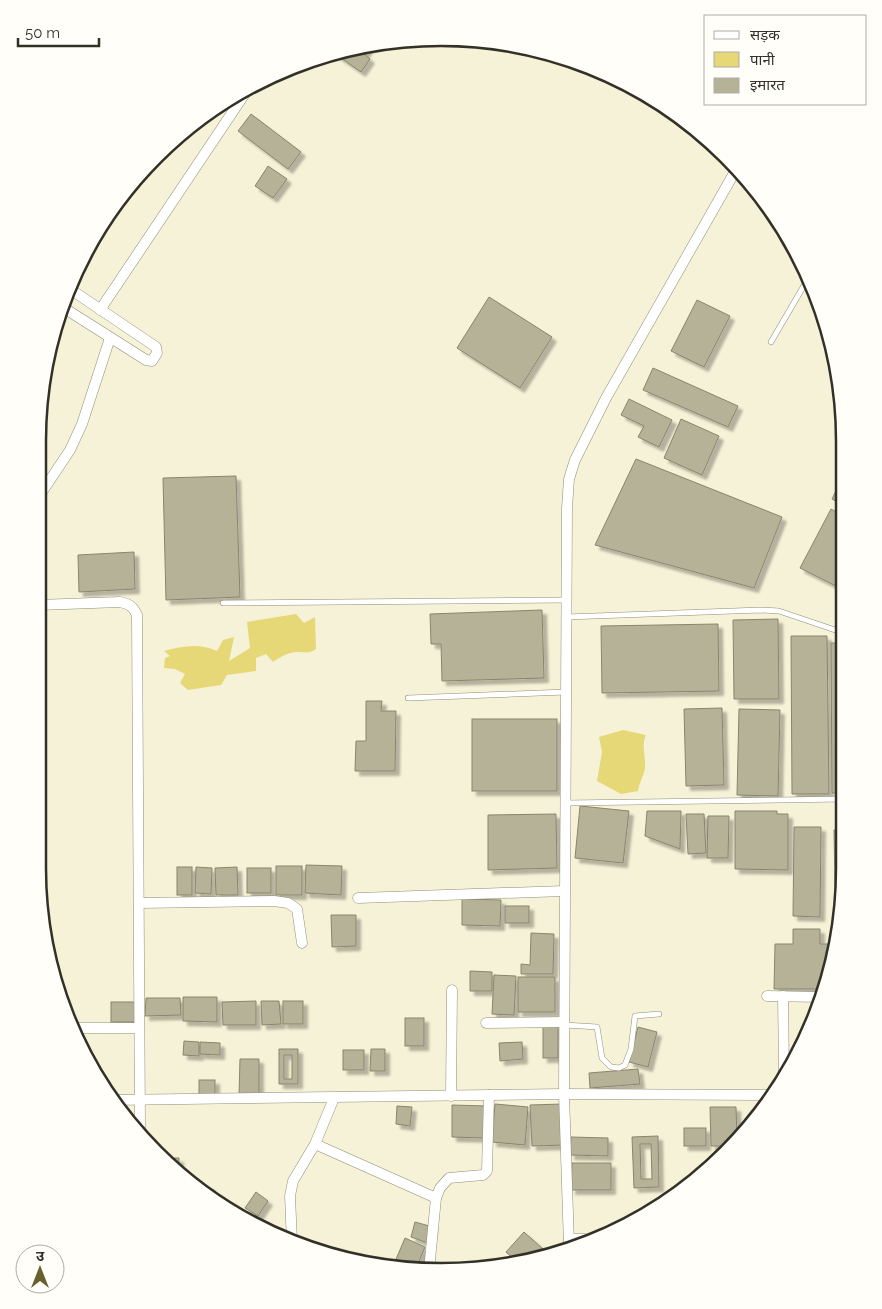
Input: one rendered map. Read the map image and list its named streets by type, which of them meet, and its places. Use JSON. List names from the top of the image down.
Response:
{
  "legend": ["सड़क", "पानी", "इमारत"],
  "scale_bar": "50 m",
  "north": "top"
}
